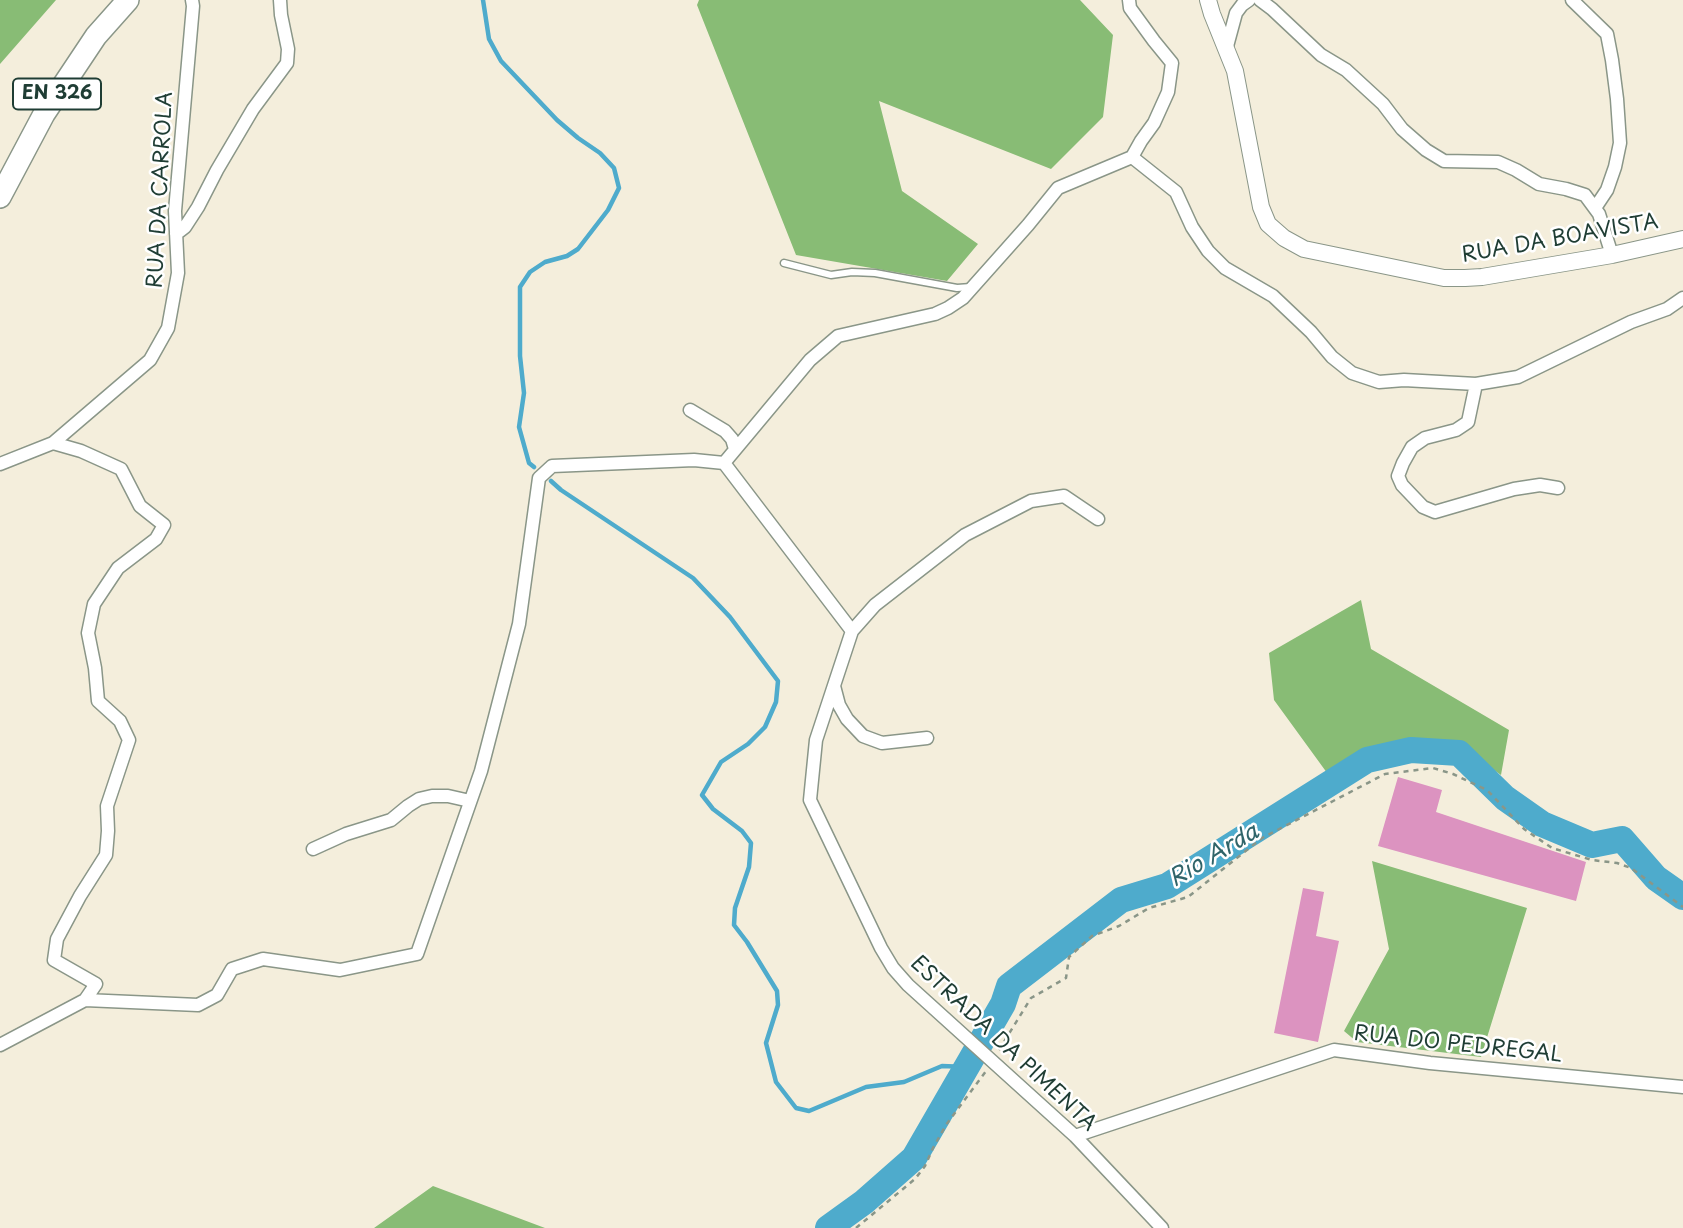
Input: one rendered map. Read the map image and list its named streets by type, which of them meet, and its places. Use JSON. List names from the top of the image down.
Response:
{
  "streets": {
    "main road": ["EN 326"],
    "street": [
      "RUA DA CARROLA",
      "RUA DA BOAVISTA",
      "ESTRADA DA PIMENTA",
      "RUA DO PEDREGAL"
    ]
  },
  "crossings": [
    ["ESTRADA DA PIMENTA", "RUA DO PEDREGAL"]
  ],
  "water": ["Rio Arda"]
}
